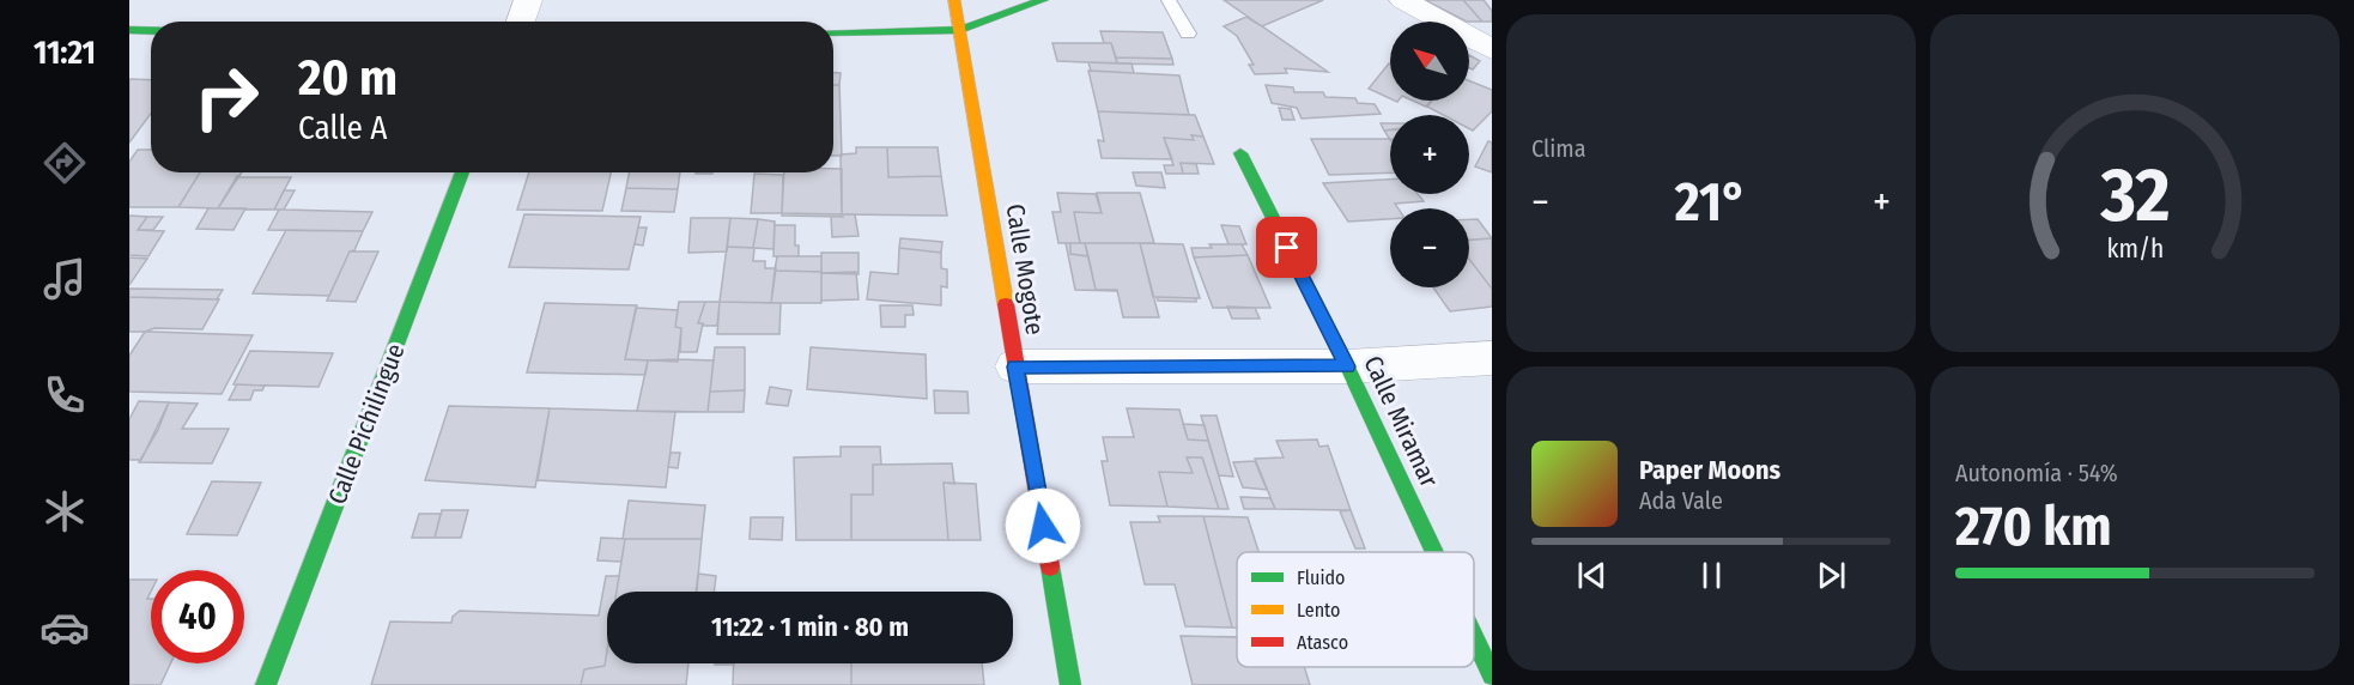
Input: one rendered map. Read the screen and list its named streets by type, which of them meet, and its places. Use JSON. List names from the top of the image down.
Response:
{
  "streets": {
    "street": ["Calle Mogote", "Calle Miramar", "Calle Pichilingue"]
  },
  "legend": ["Fluido", "Lento", "Atasco"],
  "north": "top left",
  "page": {
    "tabs": "11:21",
    "tile": [
      "Clima",
      ["Autonomía · 54%", "270 km"]
    ],
    "map_buttons": ["+", "−"],
    "turn": ["20 m", "Calle A"],
    "heat": ["−", "21°", "+"],
    "song": ["Paper Moons", "Ada Vale"],
    "limit": "40",
    "trip": "11:22 · 1 min · 80 m",
    "gauge": ["32", "km/h"]
  }
}
